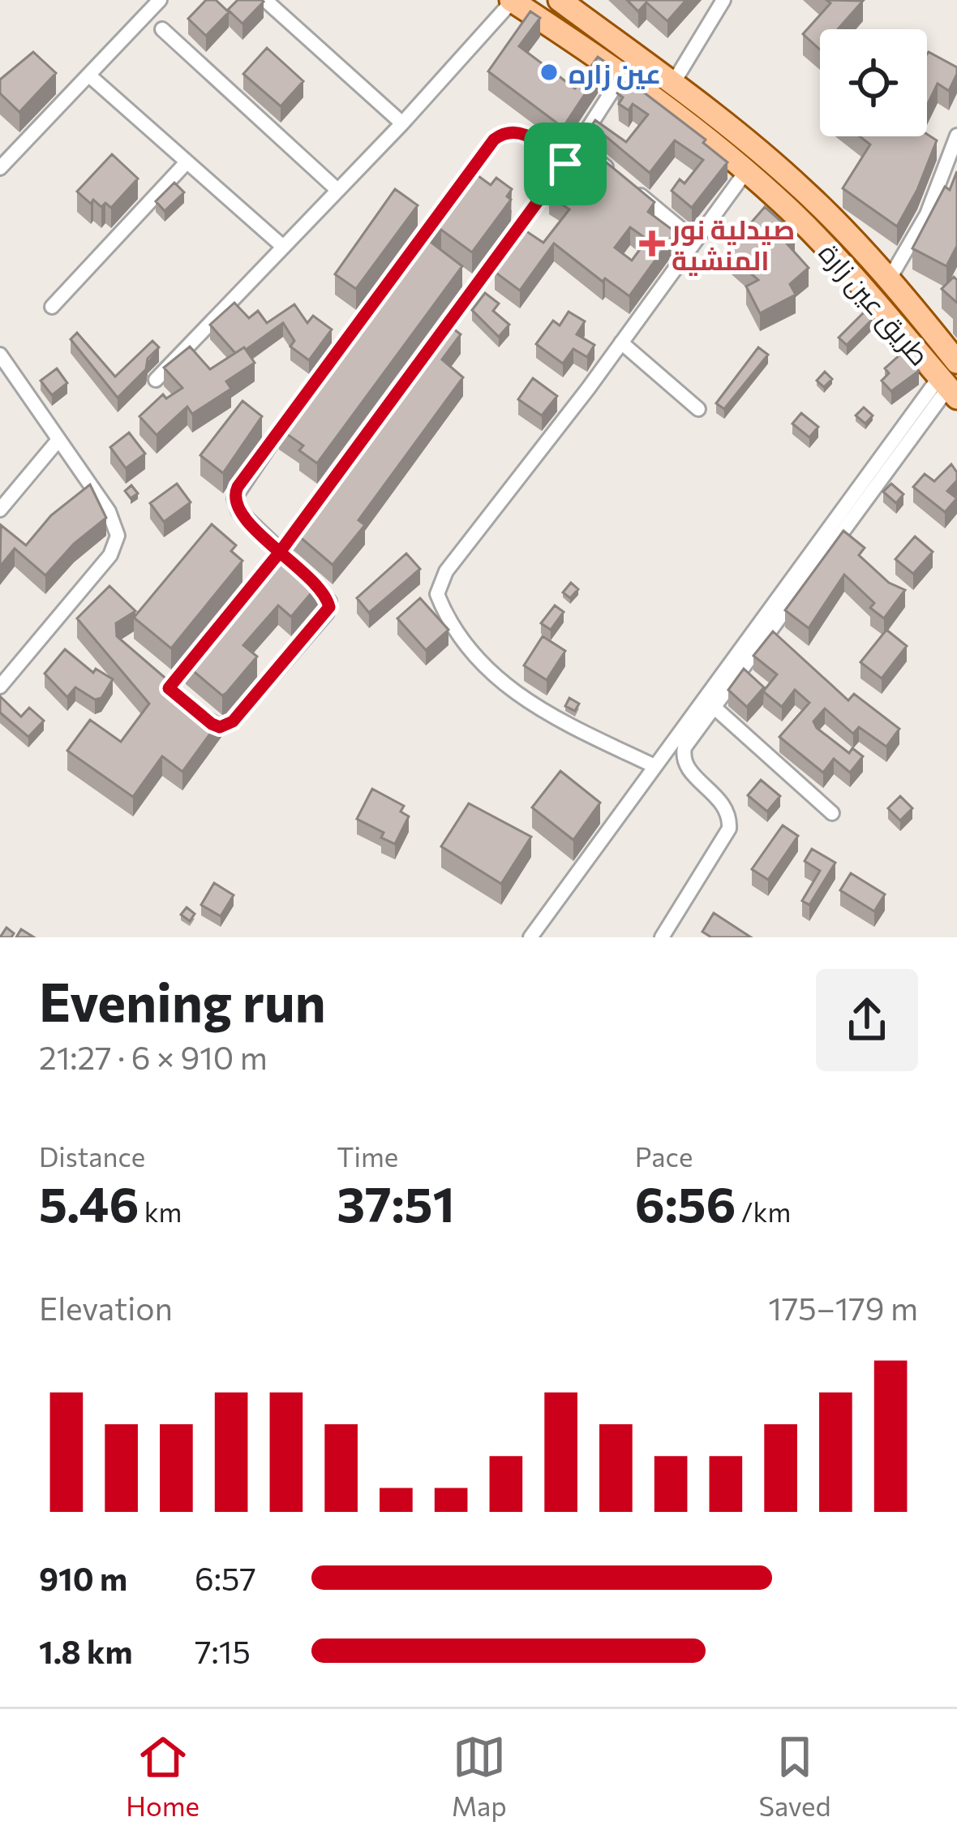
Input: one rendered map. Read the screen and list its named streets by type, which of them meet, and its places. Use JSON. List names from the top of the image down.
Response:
{
  "streets": {
    "main road": ["طريق عين زارة"]
  },
  "places": {
    "other": ["عين زاره"],
    "health": ["صيدلية نور المنشية"]
  },
  "page": {
    "heading": ["Evening run", "21:27 · 6 × 910 m"],
    "stats": [
      ["Distance", "5.46 km"],
      ["Time", "37:51"],
      ["Pace", "6:56 /km"]
    ],
    "chart": ["Elevation", "175–179 m"],
    "list": [
      {
        "name": "910 m",
        "note": "6:57"
      },
      {
        "name": "1.8 km",
        "note": "7:15"
      }
    ],
    "tabs": ["Home", "Map", "Saved"]
  }
}
